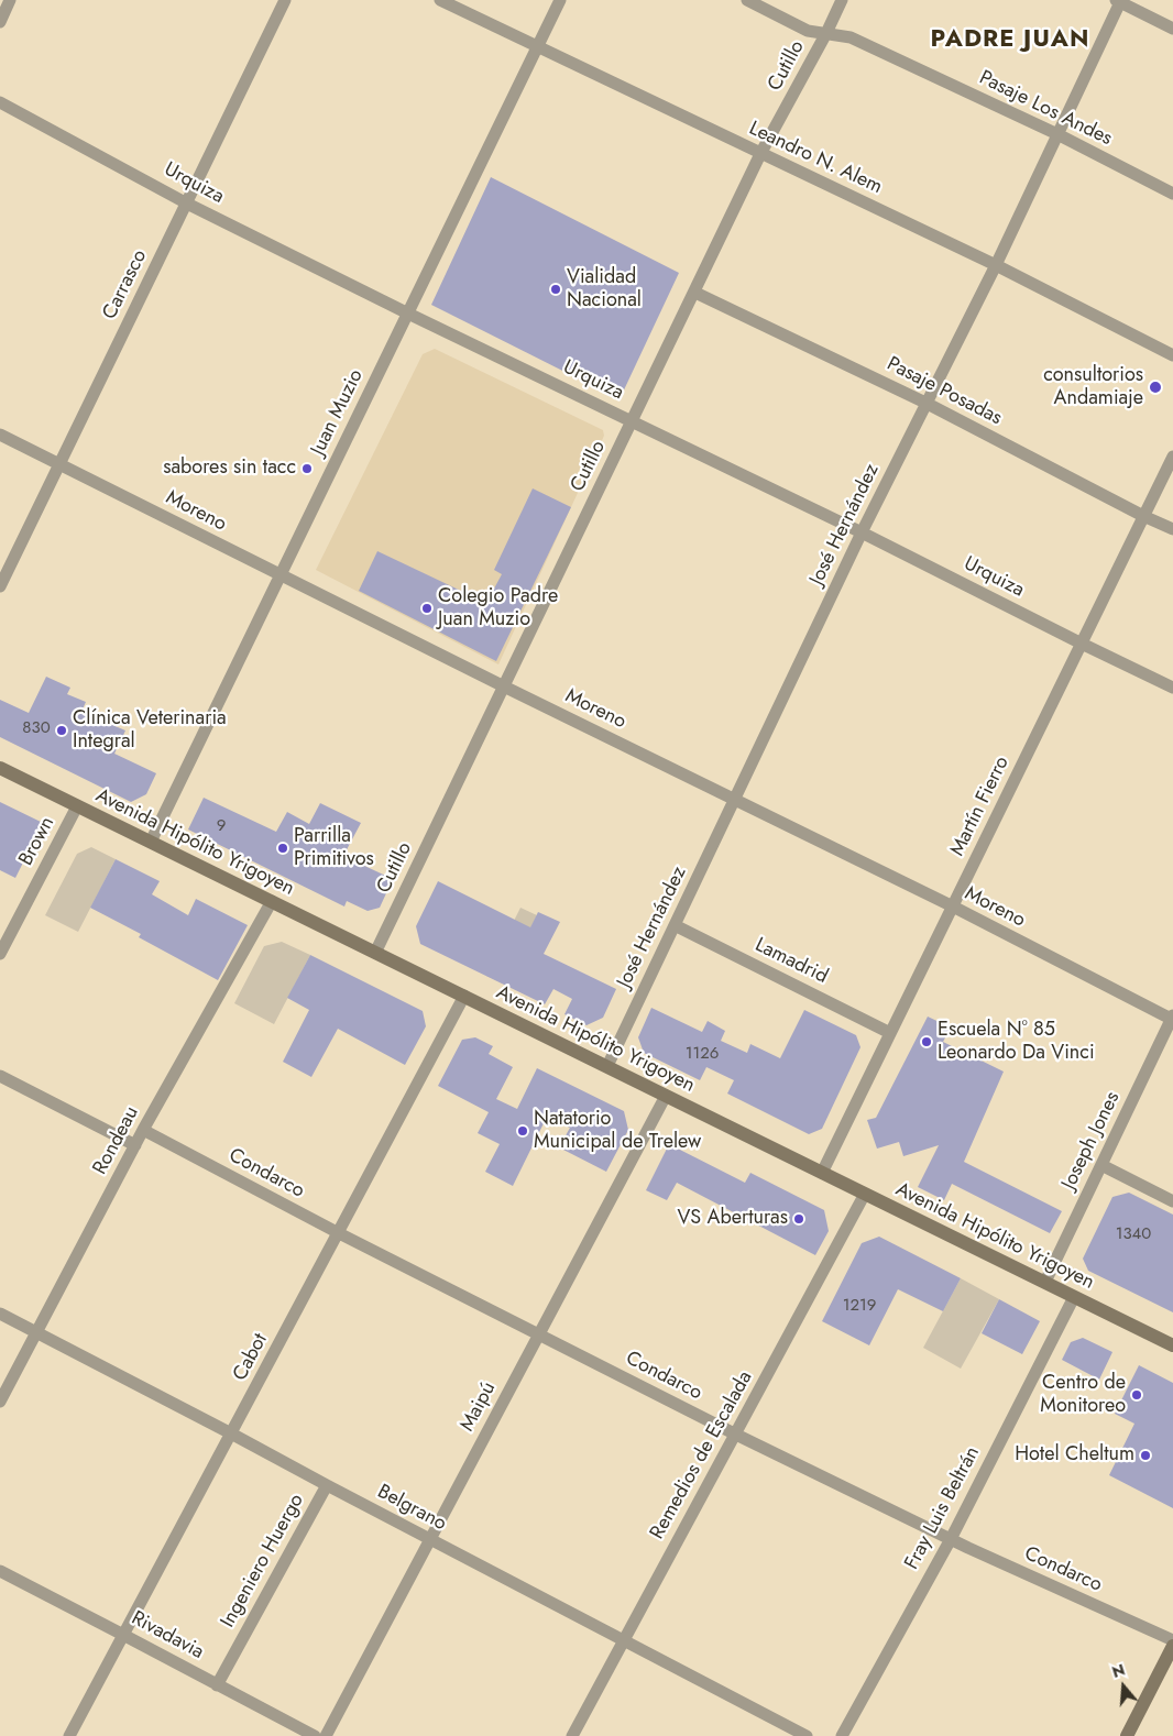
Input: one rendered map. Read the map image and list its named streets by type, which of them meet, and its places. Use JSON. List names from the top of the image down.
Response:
{
  "streets": {
    "main road": ["Avenida Hipólito Yrigoyen"],
    "street": [
      "Cutillo",
      "Pasaje Los Andes",
      "Leandro N. Alem",
      "Urquiza",
      "Carrasco",
      "Pasaje Posadas",
      "Juan Muzio",
      "Moreno",
      "José Hernández",
      "Martín Fierro",
      "Brown",
      "Lamadrid",
      "Rondeau",
      "Joseph Jones",
      "Condarco",
      "Cabot",
      "Maipú",
      "Remedios de Escalada",
      "Belgrano",
      "Fray Luis Beltrán",
      "Ingeniero Huergo",
      "Rivadavia"
    ]
  },
  "crossings": [
    ["Cutillo", "Pasaje Los Andes"],
    ["Cutillo", "Leandro N. Alem"],
    ["Cutillo", "Urquiza"],
    ["Cutillo", "Pasaje Posadas"],
    ["Cutillo", "Moreno"],
    ["Cutillo", "Avenida Hipólito Yrigoyen"],
    ["Pasaje Los Andes", "José Hernández"],
    ["Leandro N. Alem", "Juan Muzio"],
    ["Leandro N. Alem", "José Hernández"],
    ["Urquiza", "Carrasco"],
    ["Urquiza", "Juan Muzio"],
    ["Urquiza", "José Hernández"],
    ["Urquiza", "Martín Fierro"],
    ["Carrasco", "Moreno"],
    ["Pasaje Posadas", "José Hernández"],
    ["Pasaje Posadas", "Martín Fierro"],
    ["Juan Muzio", "Moreno"],
    ["Juan Muzio", "Avenida Hipólito Yrigoyen"],
    ["Moreno", "José Hernández"],
    ["Moreno", "Martín Fierro"],
    ["Moreno", "Joseph Jones"],
    ["José Hernández", "Avenida Hipólito Yrigoyen"],
    ["José Hernández", "Lamadrid"],
    ["Martín Fierro", "Avenida Hipólito Yrigoyen"],
    ["Martín Fierro", "Lamadrid"],
    ["Brown", "Avenida Hipólito Yrigoyen"],
    ["Avenida Hipólito Yrigoyen", "Rondeau"],
    ["Avenida Hipólito Yrigoyen", "Joseph Jones"],
    ["Avenida Hipólito Yrigoyen", "Cabot"],
    ["Avenida Hipólito Yrigoyen", "Maipú"],
    ["Avenida Hipólito Yrigoyen", "Remedios de Escalada"],
    ["Avenida Hipólito Yrigoyen", "Fray Luis Beltrán"],
    ["Rondeau", "Condarco"],
    ["Rondeau", "Belgrano"],
    ["Condarco", "Cabot"],
    ["Condarco", "Maipú"],
    ["Condarco", "Remedios de Escalada"],
    ["Condarco", "Fray Luis Beltrán"],
    ["Cabot", "Belgrano"],
    ["Cabot", "Rivadavia"],
    ["Maipú", "Belgrano"],
    ["Remedios de Escalada", "Belgrano"],
    ["Belgrano", "Ingeniero Huergo"],
    ["Ingeniero Huergo", "Rivadavia"]
  ],
  "districts": ["PADRE JUAN"],
  "places": [
    "Vialidad Nacional",
    "consultorios Andamiaje",
    "sabores sin tacc",
    "Colegio Padre Juan Muzio",
    "Clínica Veterinaria Integral",
    "Parrilla Primitivos",
    "Escuela N° 85 Leonardo Da Vinci",
    "Natatorio Municipal de Trelew",
    "VS Aberturas",
    "Centro de Monitoreo",
    "Hotel Cheltum"
  ],
  "house_numbers": [
    "830",
    "9",
    "1126",
    "1340",
    "1219"
  ],
  "north": "top"
}
